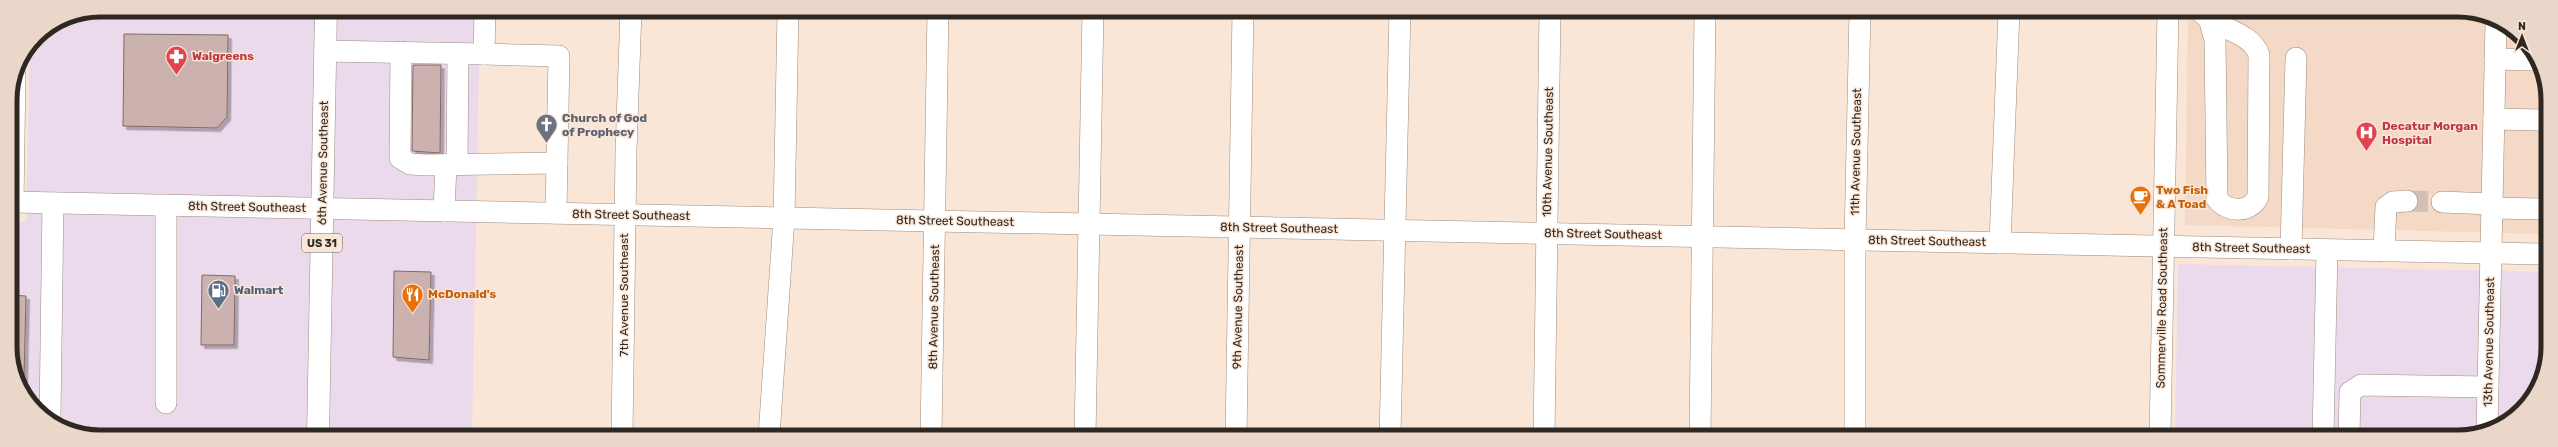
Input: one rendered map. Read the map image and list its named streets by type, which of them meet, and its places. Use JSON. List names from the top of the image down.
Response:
{
  "streets": {
    "main road": ["6th Avenue Southeast", "US 31"],
    "street": [
      "10th Avenue Southeast",
      "11th Avenue Southeast",
      "8th Street Southeast",
      "7th Avenue Southeast",
      "8th Avenue Southeast",
      "9th Avenue Southeast",
      "Sommerville Road Southeast",
      "13th Avenue Southeast"
    ]
  },
  "crossings": [
    ["10th Avenue Southeast", "8th Street Southeast"],
    ["11th Avenue Southeast", "8th Street Southeast"],
    ["6th Avenue Southeast", "8th Street Southeast"],
    ["8th Street Southeast", "7th Avenue Southeast"],
    ["8th Street Southeast", "8th Avenue Southeast"],
    ["8th Street Southeast", "9th Avenue Southeast"],
    ["8th Street Southeast", "Sommerville Road Southeast"],
    ["8th Street Southeast", "13th Avenue Southeast"]
  ],
  "places": {
    "pharmacy": ["Walgreens"],
    "church": ["Church of God of Prophecy"],
    "hospital": ["Decatur Morgan Hospital"],
    "cafe": ["Two Fish & A Toad"],
    "fuel station": ["Walmart"],
    "restaurant": ["McDonald's"]
  },
  "north": "top"
}
